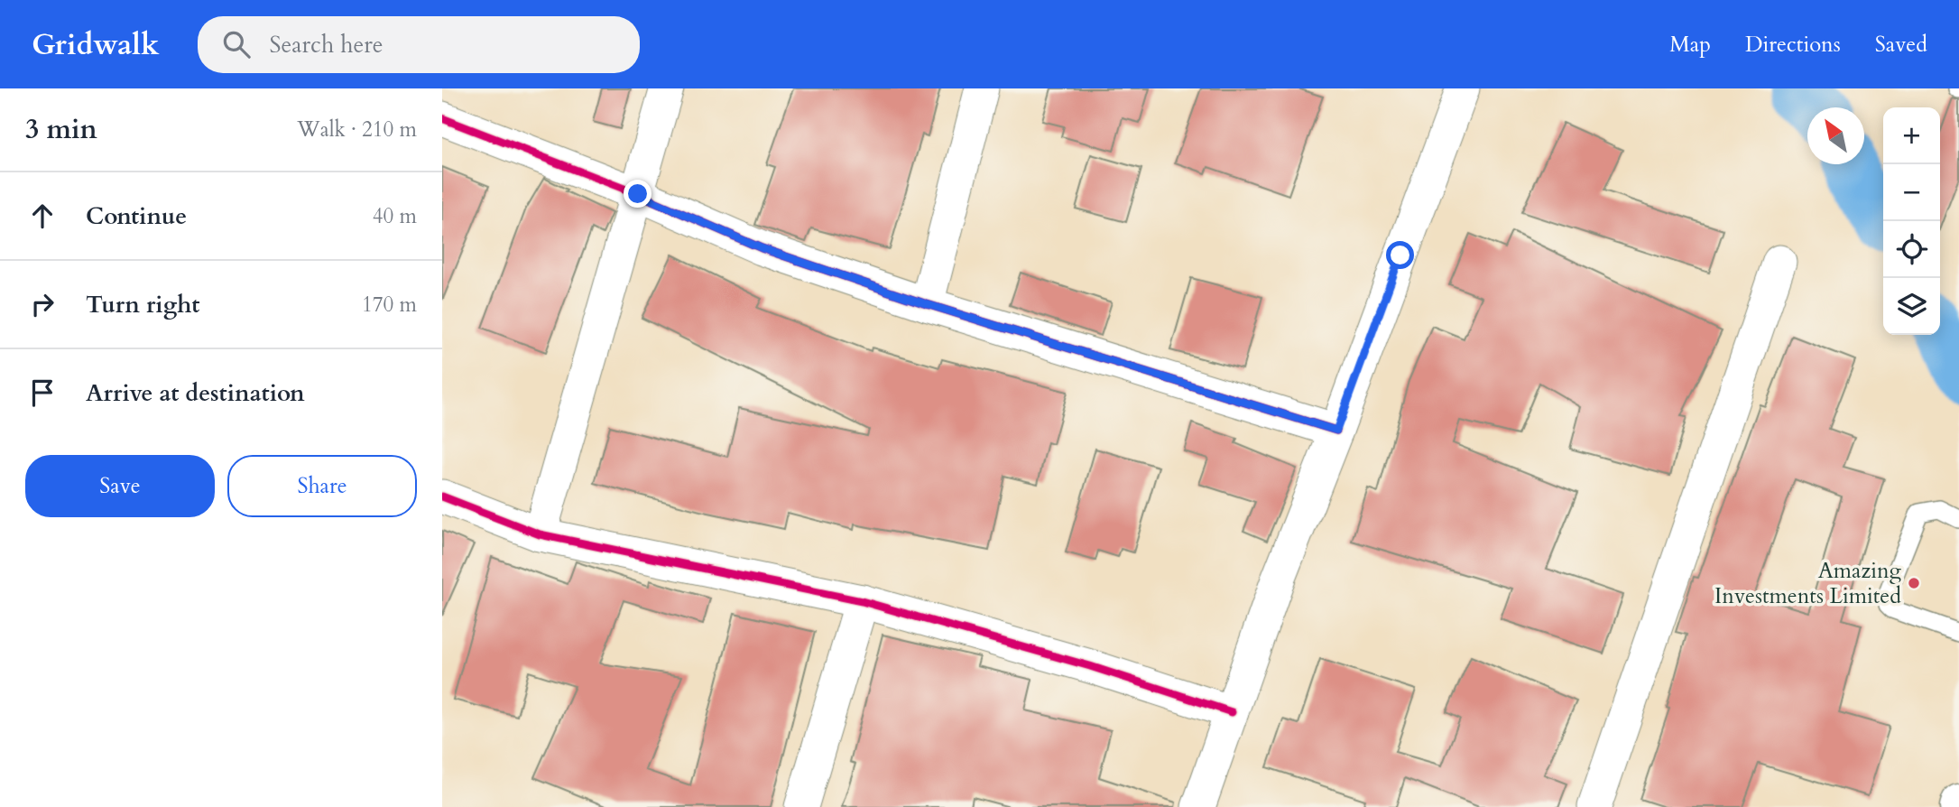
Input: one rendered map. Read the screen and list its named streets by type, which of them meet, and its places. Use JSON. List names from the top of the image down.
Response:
{
  "places": ["Amazing Investments Limited"],
  "north": "top left",
  "page": {
    "header": "Gridwalk",
    "search": "Search here",
    "nav": ["Map", "Directions", "Saved"],
    "heading": ["3 min", "Walk · 210 m"],
    "map_buttons": ["+", "−"],
    "list": [
      ["Continue", "40 m"],
      ["Turn right", "170 m"],
      "Arrive at destination"
    ],
    "buttons": ["Save", "Share"]
  }
}
